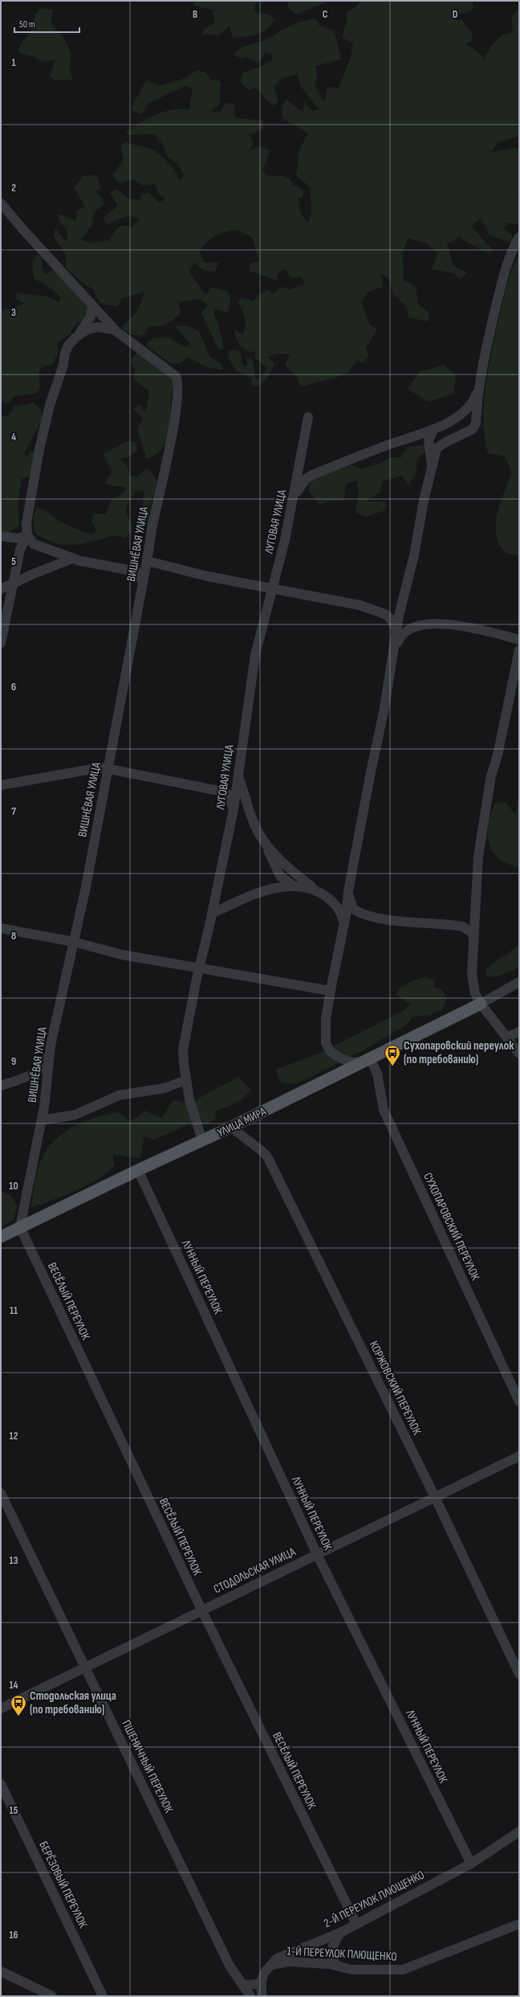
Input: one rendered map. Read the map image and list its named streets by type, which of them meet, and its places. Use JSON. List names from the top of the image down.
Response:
{
  "streets": {
    "main road": ["УЛИЦА МИРА"],
    "street": [
      "ЛУГОВАЯ УЛИЦА",
      "ВИШНЁВАЯ УЛИЦА",
      "СУХОПАРОВСКИЙ ПЕРЕУЛОК",
      "ЛУННЫЙ ПЕРЕУЛОК",
      "ВЕСЁЛЫЙ ПЕРЕУЛОК",
      "КОРЖОВСКИЙ ПЕРЕУЛОК",
      "СТОДОЛЬСКАЯ УЛИЦА",
      "ПШЕНИЧНЫЙ ПЕРЕУЛОК",
      "БЕРЁЗОВЫЙ ПЕРЕУЛОК",
      "2-Й ПЕРЕУЛОК ПЛЮЩЕНКО",
      "1-Й ПЕРЕУЛОК ПЛЮЩЕНКО"
    ]
  },
  "crossings": [
    ["ЛУГОВАЯ УЛИЦА", "УЛИЦА МИРА"],
    ["ВИШНЁВАЯ УЛИЦА", "УЛИЦА МИРА"],
    ["ВИШНЁВАЯ УЛИЦА", "ВЕСЁЛЫЙ ПЕРЕУЛОК"],
    ["УЛИЦА МИРА", "СУХОПАРОВСКИЙ ПЕРЕУЛОК"],
    ["УЛИЦА МИРА", "ЛУННЫЙ ПЕРЕУЛОК"],
    ["УЛИЦА МИРА", "ВЕСЁЛЫЙ ПЕРЕУЛОК"],
    ["УЛИЦА МИРА", "КОРЖОВСКИЙ ПЕРЕУЛОК"],
    ["ЛУННЫЙ ПЕРЕУЛОК", "СТОДОЛЬСКАЯ УЛИЦА"],
    ["ЛУННЫЙ ПЕРЕУЛОК", "2-Й ПЕРЕУЛОК ПЛЮЩЕНКО"],
    ["ВЕСЁЛЫЙ ПЕРЕУЛОК", "СТОДОЛЬСКАЯ УЛИЦА"],
    ["ВЕСЁЛЫЙ ПЕРЕУЛОК", "2-Й ПЕРЕУЛОК ПЛЮЩЕНКО"],
    ["КОРЖОВСКИЙ ПЕРЕУЛОК", "СТОДОЛЬСКАЯ УЛИЦА"],
    ["СТОДОЛЬСКАЯ УЛИЦА", "ПШЕНИЧНЫЙ ПЕРЕУЛОК"],
    ["2-Й ПЕРЕУЛОК ПЛЮЩЕНКО", "1-Й ПЕРЕУЛОК ПЛЮЩЕНКО"]
  ],
  "places": {
    "bus stop": ["Сухопаровский переулок (по требованию)", "Стодольская улица (по требованию)"]
  },
  "scale_bar": "50 m",
  "grid": {
    "columns": ["B", "C", "D"],
    "rows": [
      "1",
      "2",
      "3",
      "4",
      "5",
      "6",
      "7",
      "8",
      "9",
      "10",
      "11",
      "12",
      "13",
      "14",
      "15",
      "16"
    ]
  }
}
